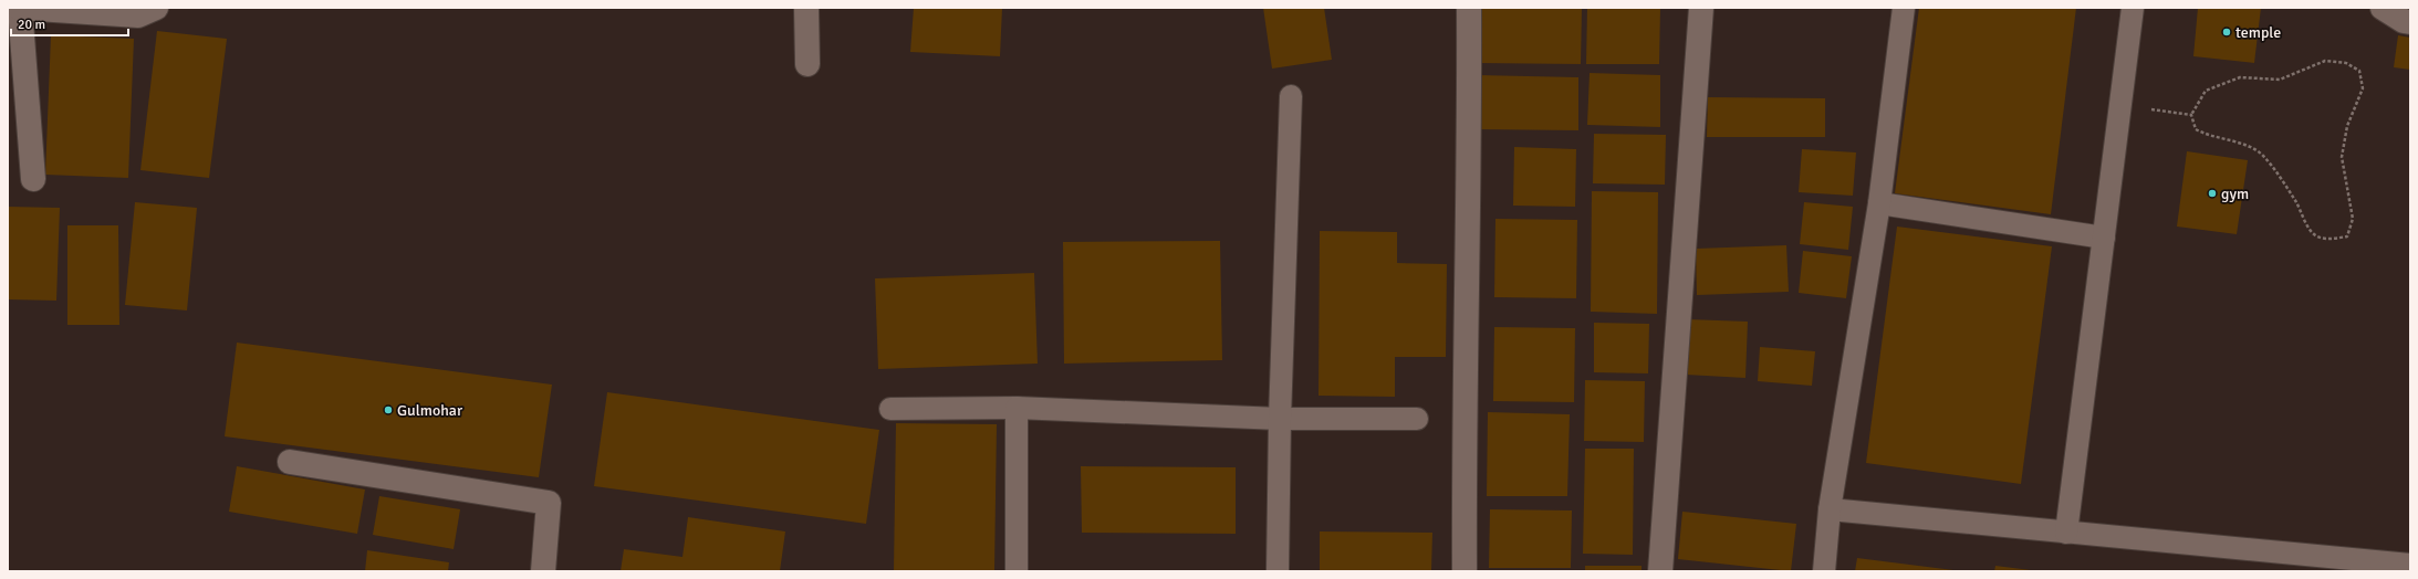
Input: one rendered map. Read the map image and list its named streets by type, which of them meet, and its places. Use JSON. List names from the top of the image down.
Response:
{
  "places": ["temple", "gym", "Gulmohar"],
  "scale_bar": "20 m"
}
